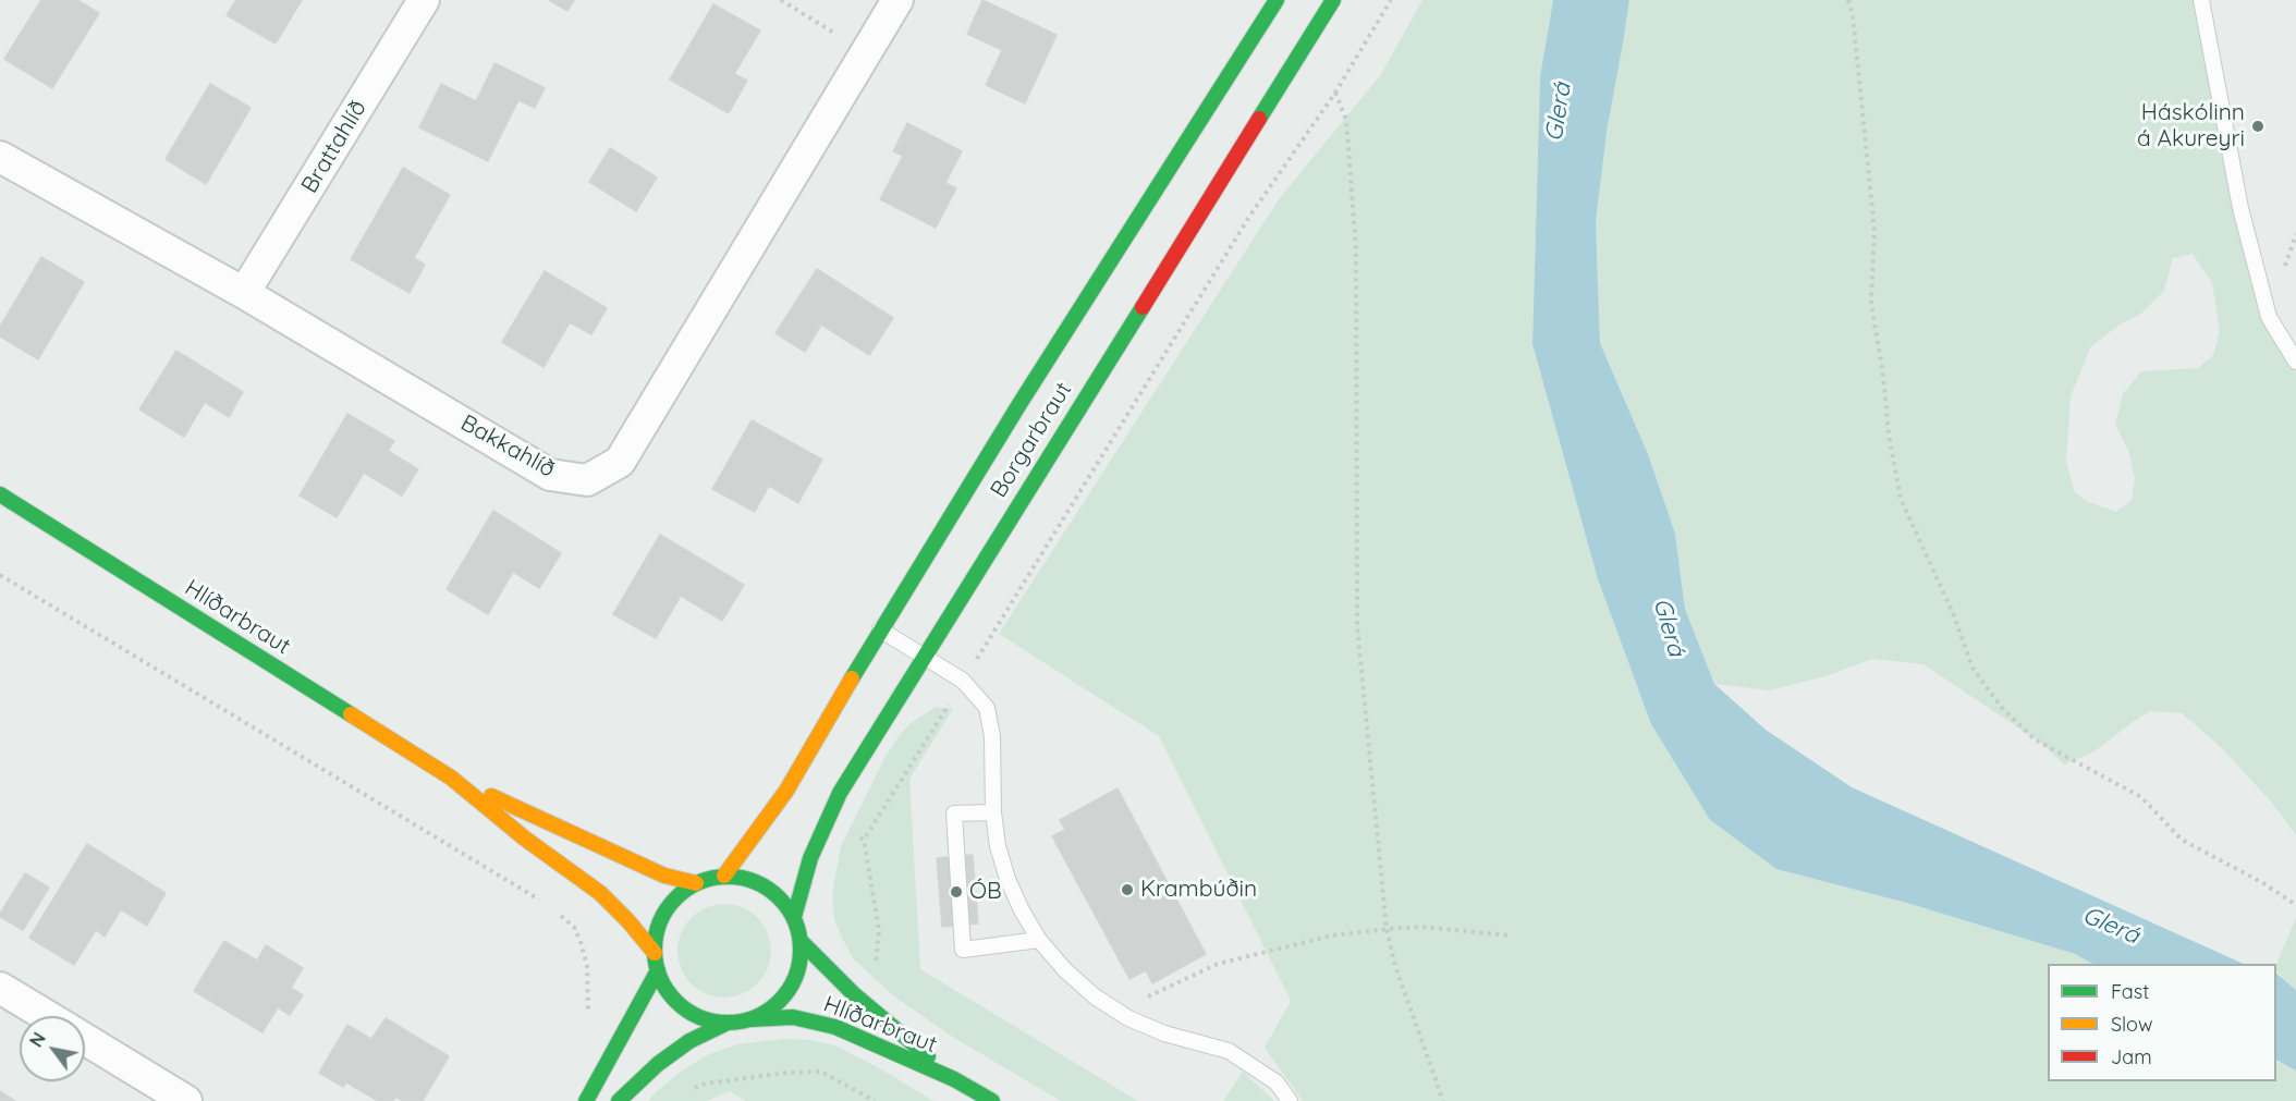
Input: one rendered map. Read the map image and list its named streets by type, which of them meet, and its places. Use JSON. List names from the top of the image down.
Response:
{
  "streets": {
    "street": [
      "Brattahlíð",
      "Borgarbraut",
      "Bakkahlíð",
      "Hlíðarbraut"
    ]
  },
  "crossings": [
    ["Brattahlíð", "Bakkahlíð"],
    ["Borgarbraut", "Hlíðarbraut"]
  ],
  "water": ["Glerá"],
  "places": ["Háskólinn á Akureyri", "Krambúðin", "ÓB"],
  "legend": ["Fast", "Slow", "Jam"],
  "north": "top left"
}
